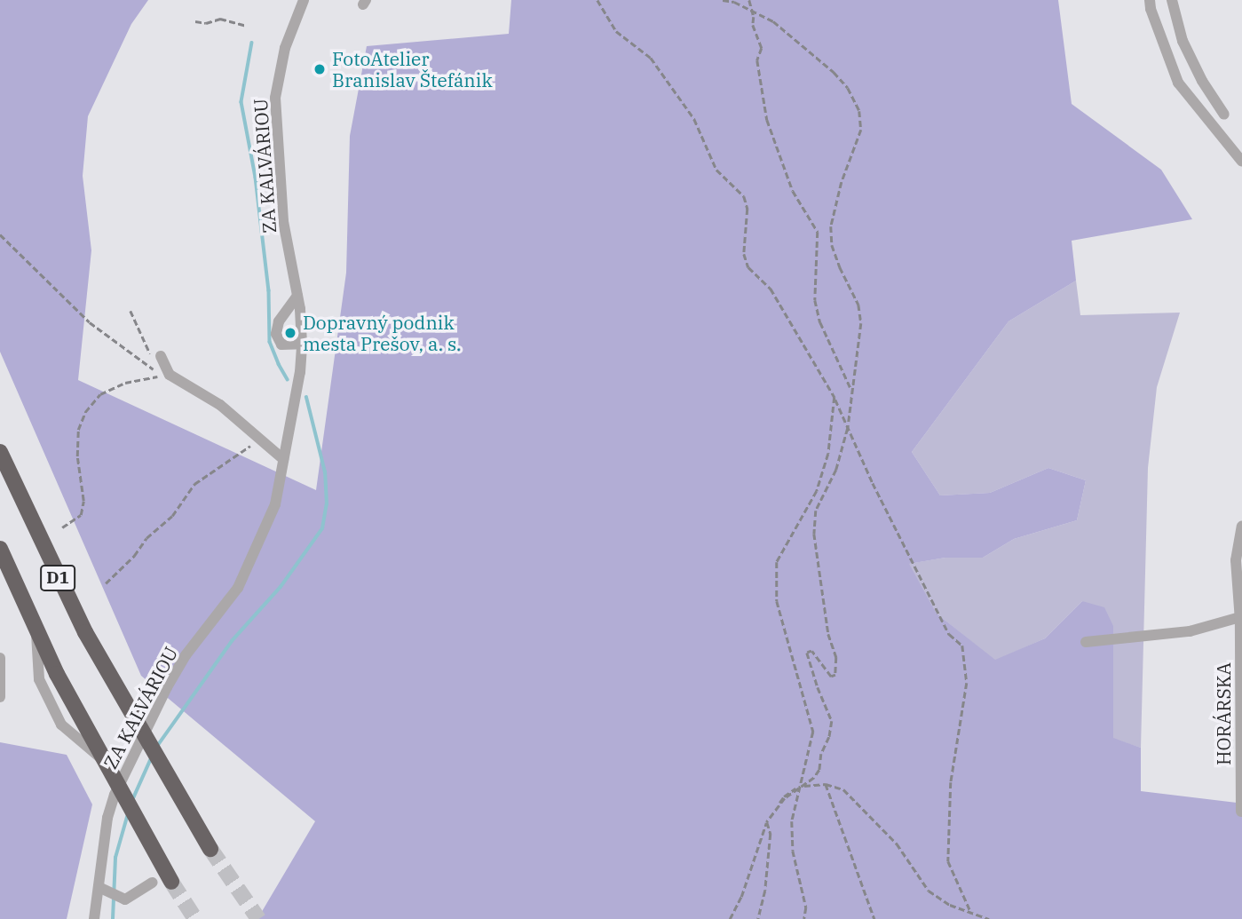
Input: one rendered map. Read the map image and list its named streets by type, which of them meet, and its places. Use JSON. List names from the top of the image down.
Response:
{
  "streets": {
    "highway": ["D1"],
    "street": ["ZA KALVÁRIOU", "HORÁRSKA"]
  },
  "places": ["FotoAtelier Branislav Štefánik", "Dopravný podnik mesta Prešov, a. s."]
}
